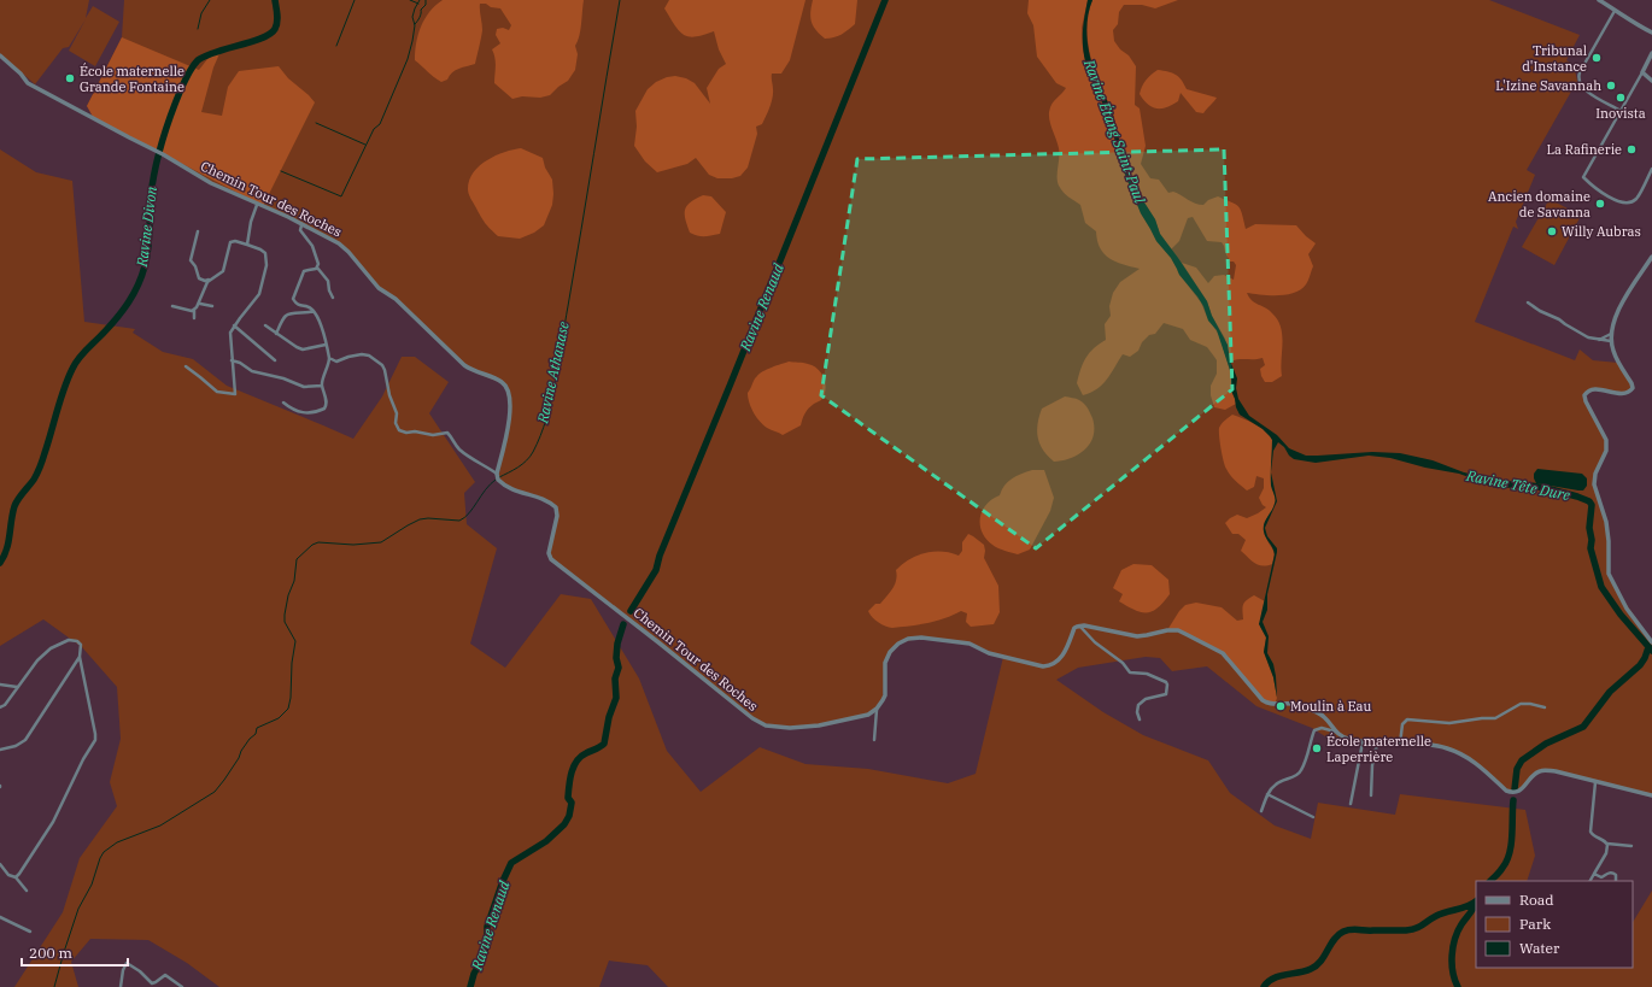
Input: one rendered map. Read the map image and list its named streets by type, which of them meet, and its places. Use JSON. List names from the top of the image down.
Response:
{
  "streets": {
    "street": ["Chemin Tour des Roches"]
  },
  "water": [
    "Ravine Étang Saint-Paul",
    "Ravine Divon",
    "Ravine Renaud",
    "Ravine Athanase",
    "Ravine Tête Dure"
  ],
  "places": [
    "Tribunal d'Instance",
    "École maternelle Grande Fontaine",
    "L'Izine Savannah",
    "Inovista",
    "La Rafinerie",
    "Ancien domaine de Savanna",
    "Willy Aubras",
    "Moulin à Eau",
    "École maternelle Laperrière"
  ],
  "legend": ["Road", "Park", "Water"],
  "scale_bar": "200 m"
}
